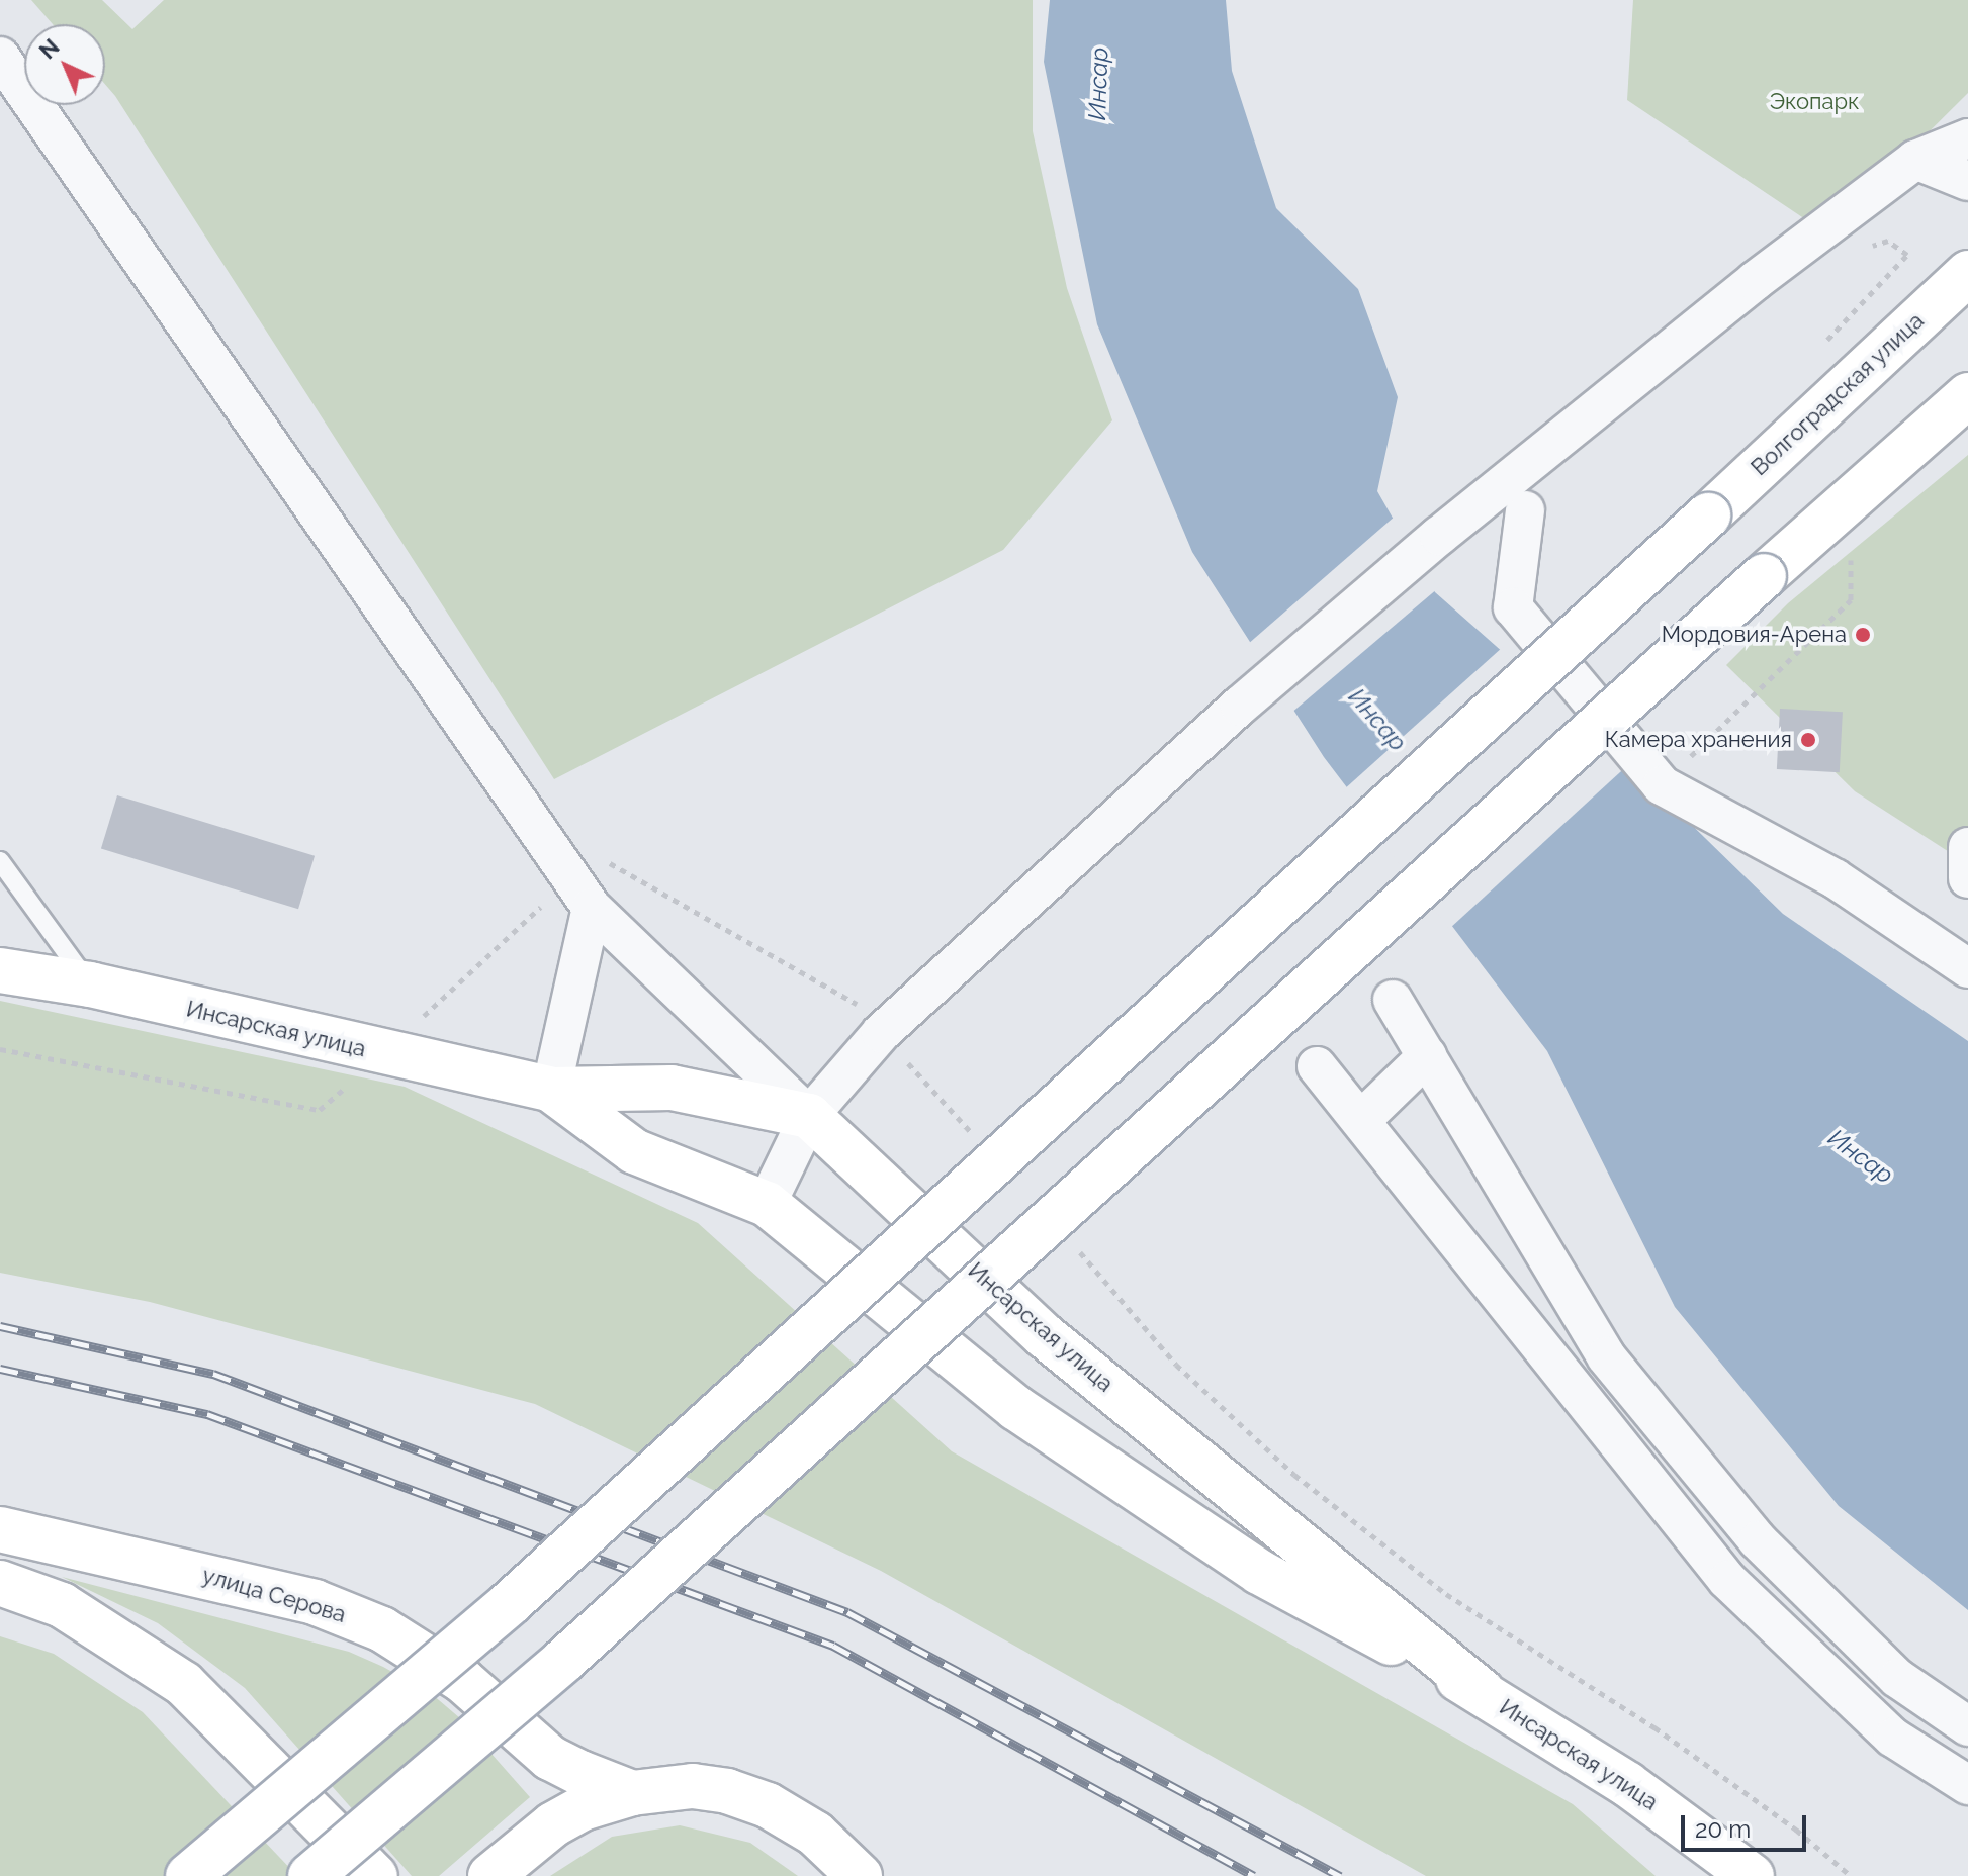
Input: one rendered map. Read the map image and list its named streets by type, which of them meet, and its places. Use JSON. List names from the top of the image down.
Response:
{
  "streets": {
    "street": ["Волгоградская улица", "Инсарская улица", "улица Серова"]
  },
  "water": ["Инсар"],
  "parks": ["Экопарк"],
  "places": ["Мордовия-Арена", "Камера хранения"],
  "scale_bar": "20 m",
  "north": "top left"
}
